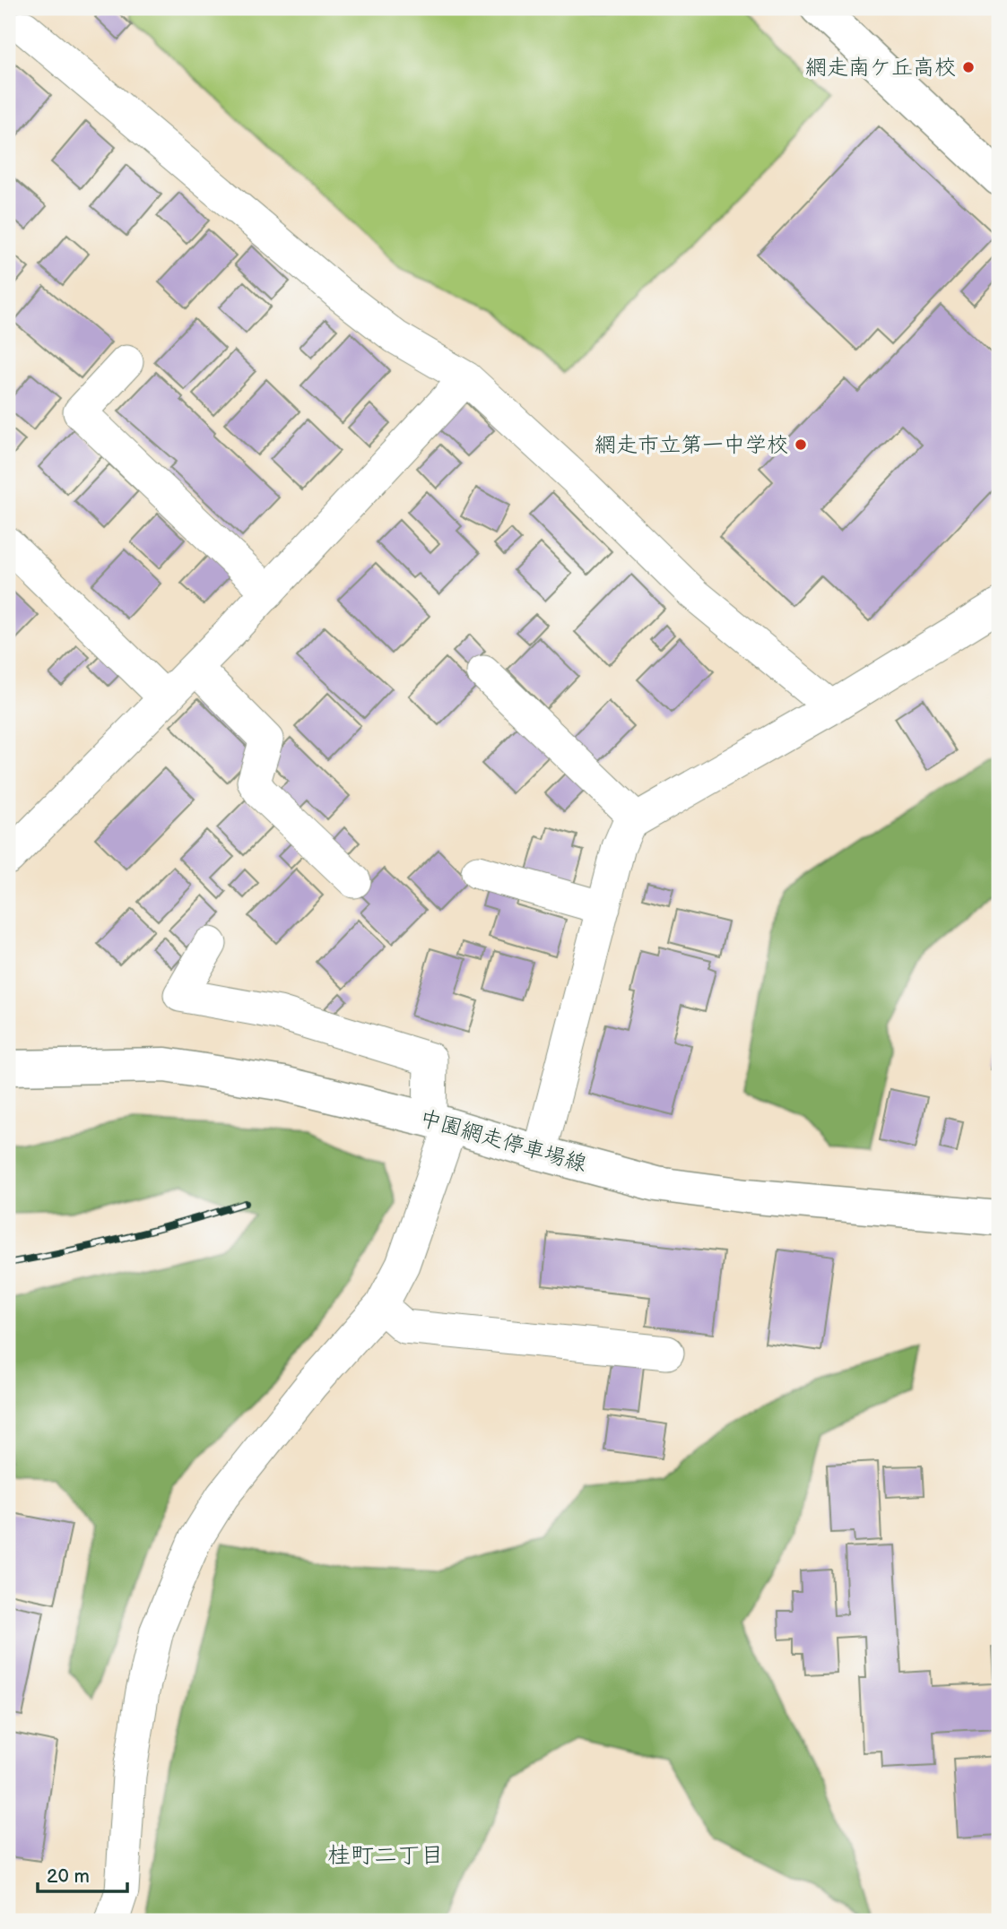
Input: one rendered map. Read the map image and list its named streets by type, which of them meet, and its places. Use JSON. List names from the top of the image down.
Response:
{
  "streets": {
    "main road": ["中園網走停車場線"]
  },
  "districts": ["桂町二丁目"],
  "places": ["網走南ケ丘高校", "網走市立第一中学校"],
  "scale_bar": "20 m"
}
